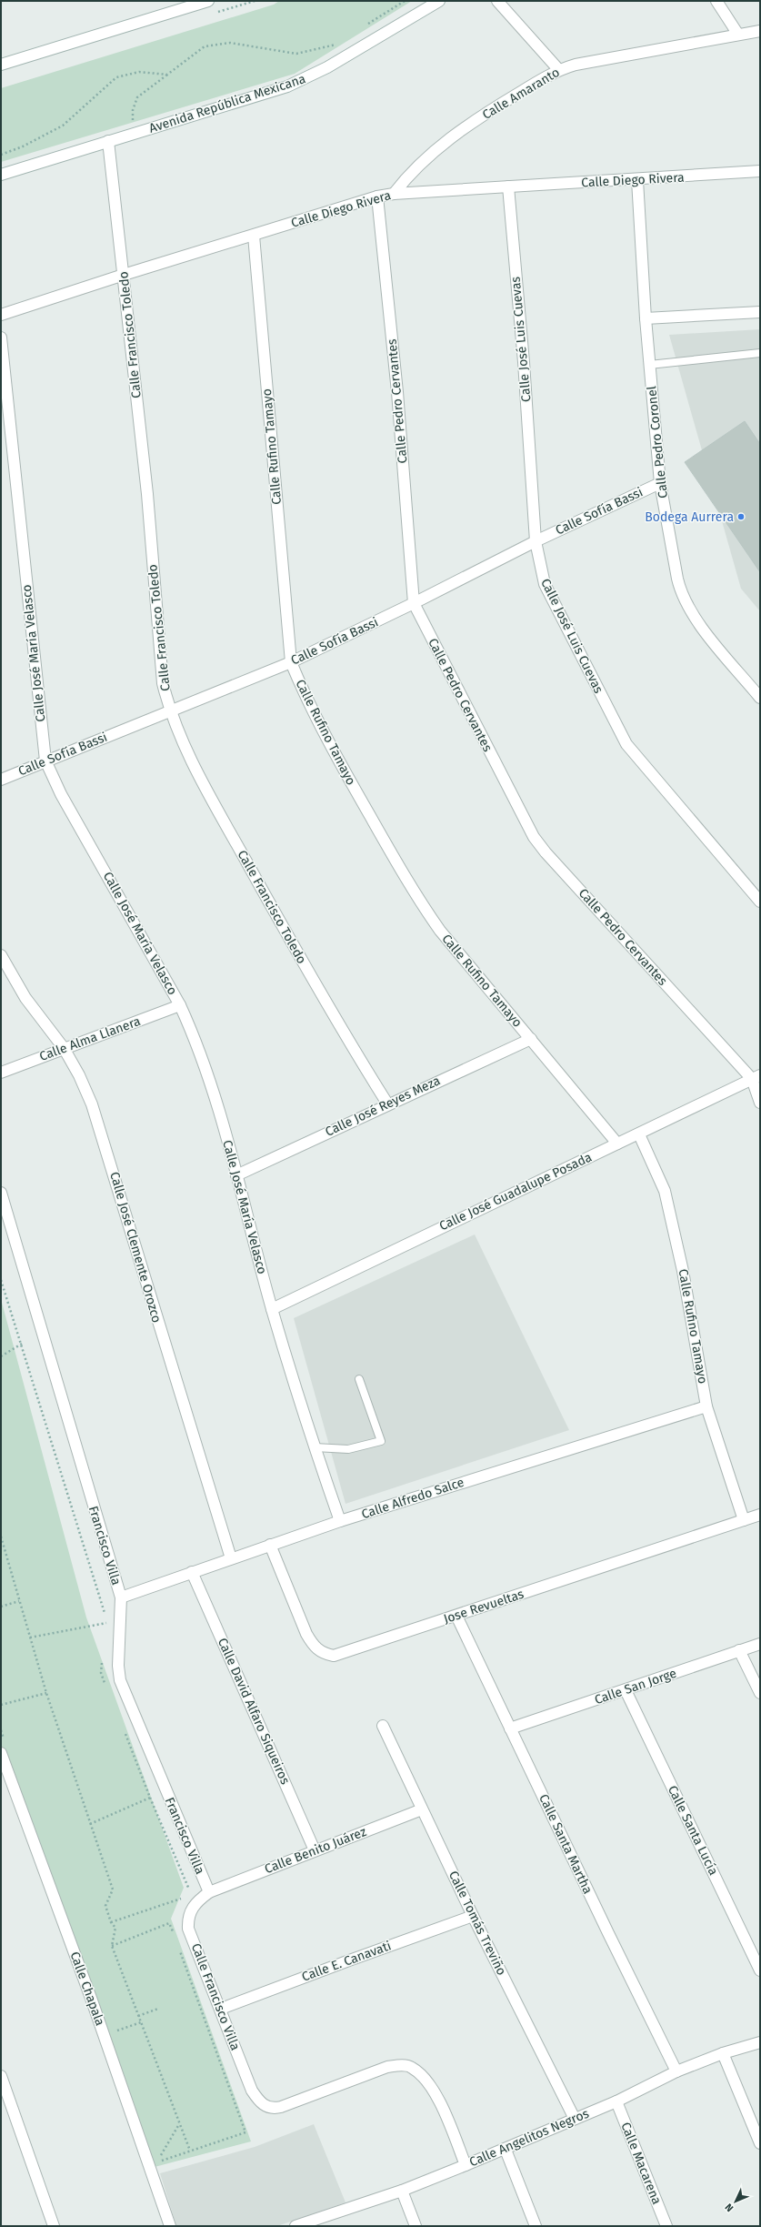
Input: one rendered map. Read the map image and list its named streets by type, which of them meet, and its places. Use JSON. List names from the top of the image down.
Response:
{
  "streets": {
    "street": [
      "Calle Amaranto",
      "Avenida República Mexicana",
      "Calle Diego Rivera",
      "Calle Francisco Toledo",
      "Calle José Luis Cuevas",
      "Calle Pedro Cervantes",
      "Calle Pedro Coronel",
      "Calle Rufino Tamayo",
      "Calle Sofía Bassi",
      "Calle José María Velasco",
      "Calle Alma Llanera",
      "Calle José Reyes Meza",
      "Calle José Guadalupe Posada",
      "Calle José Clemente Orozco",
      "Calle Alfredo Salce",
      "Francisco Villa",
      "Jose Revueltas",
      "Calle San Jorge",
      "Calle David Alfaro Siqueiros",
      "Calle Santa Lucía",
      "Calle Santa Martha",
      "Calle Benito Juárez",
      "Calle Tomás Treviño",
      "Calle E. Canavati",
      "Calle Chapala",
      "Calle Francisco Villa",
      "Calle Angelitos Negros",
      "Calle Macarena"
    ]
  },
  "crossings": [
    ["Calle Amaranto", "Calle Diego Rivera"],
    ["Avenida República Mexicana", "Calle Francisco Toledo"],
    ["Calle Diego Rivera", "Calle Francisco Toledo"],
    ["Calle Diego Rivera", "Calle José Luis Cuevas"],
    ["Calle Diego Rivera", "Calle Pedro Cervantes"],
    ["Calle Diego Rivera", "Calle Pedro Coronel"],
    ["Calle Diego Rivera", "Calle Rufino Tamayo"],
    ["Calle Francisco Toledo", "Calle Sofía Bassi"],
    ["Calle Francisco Toledo", "Calle José Reyes Meza"],
    ["Calle José Luis Cuevas", "Calle Sofía Bassi"],
    ["Calle Pedro Cervantes", "Calle Sofía Bassi"],
    ["Calle Pedro Cervantes", "Calle José Guadalupe Posada"],
    ["Calle Pedro Coronel", "Calle Sofía Bassi"],
    ["Calle Rufino Tamayo", "Calle Sofía Bassi"],
    ["Calle Rufino Tamayo", "Calle José Reyes Meza"],
    ["Calle Rufino Tamayo", "Calle José Guadalupe Posada"],
    ["Calle Rufino Tamayo", "Calle Alfredo Salce"],
    ["Calle Rufino Tamayo", "Jose Revueltas"],
    ["Calle Sofía Bassi", "Calle José María Velasco"],
    ["Calle José María Velasco", "Calle Alma Llanera"],
    ["Calle José María Velasco", "Calle José Reyes Meza"],
    ["Calle José María Velasco", "Calle José Guadalupe Posada"],
    ["Calle José María Velasco", "Calle Alfredo Salce"],
    ["Calle Alma Llanera", "Calle José Clemente Orozco"],
    ["Calle José Clemente Orozco", "Calle Alfredo Salce"],
    ["Calle Alfredo Salce", "Francisco Villa"],
    ["Calle Alfredo Salce", "Jose Revueltas"],
    ["Calle Alfredo Salce", "Calle David Alfaro Siqueiros"],
    ["Francisco Villa", "Calle Benito Juárez"],
    ["Francisco Villa", "Calle Francisco Villa"],
    ["Jose Revueltas", "Calle Santa Martha"],
    ["Calle San Jorge", "Calle Santa Lucía"],
    ["Calle San Jorge", "Calle Santa Martha"],
    ["Calle David Alfaro Siqueiros", "Calle Benito Juárez"],
    ["Calle Santa Martha", "Calle Angelitos Negros"],
    ["Calle Benito Juárez", "Calle Tomás Treviño"],
    ["Calle Benito Juárez", "Calle Francisco Villa"],
    ["Calle Tomás Treviño", "Calle E. Canavati"],
    ["Calle Tomás Treviño", "Calle Angelitos Negros"],
    ["Calle E. Canavati", "Calle Francisco Villa"],
    ["Calle Francisco Villa", "Calle Angelitos Negros"],
    ["Calle Angelitos Negros", "Calle Macarena"]
  ],
  "places": ["Bodega Aurrera"],
  "north": "bottom left"
}
